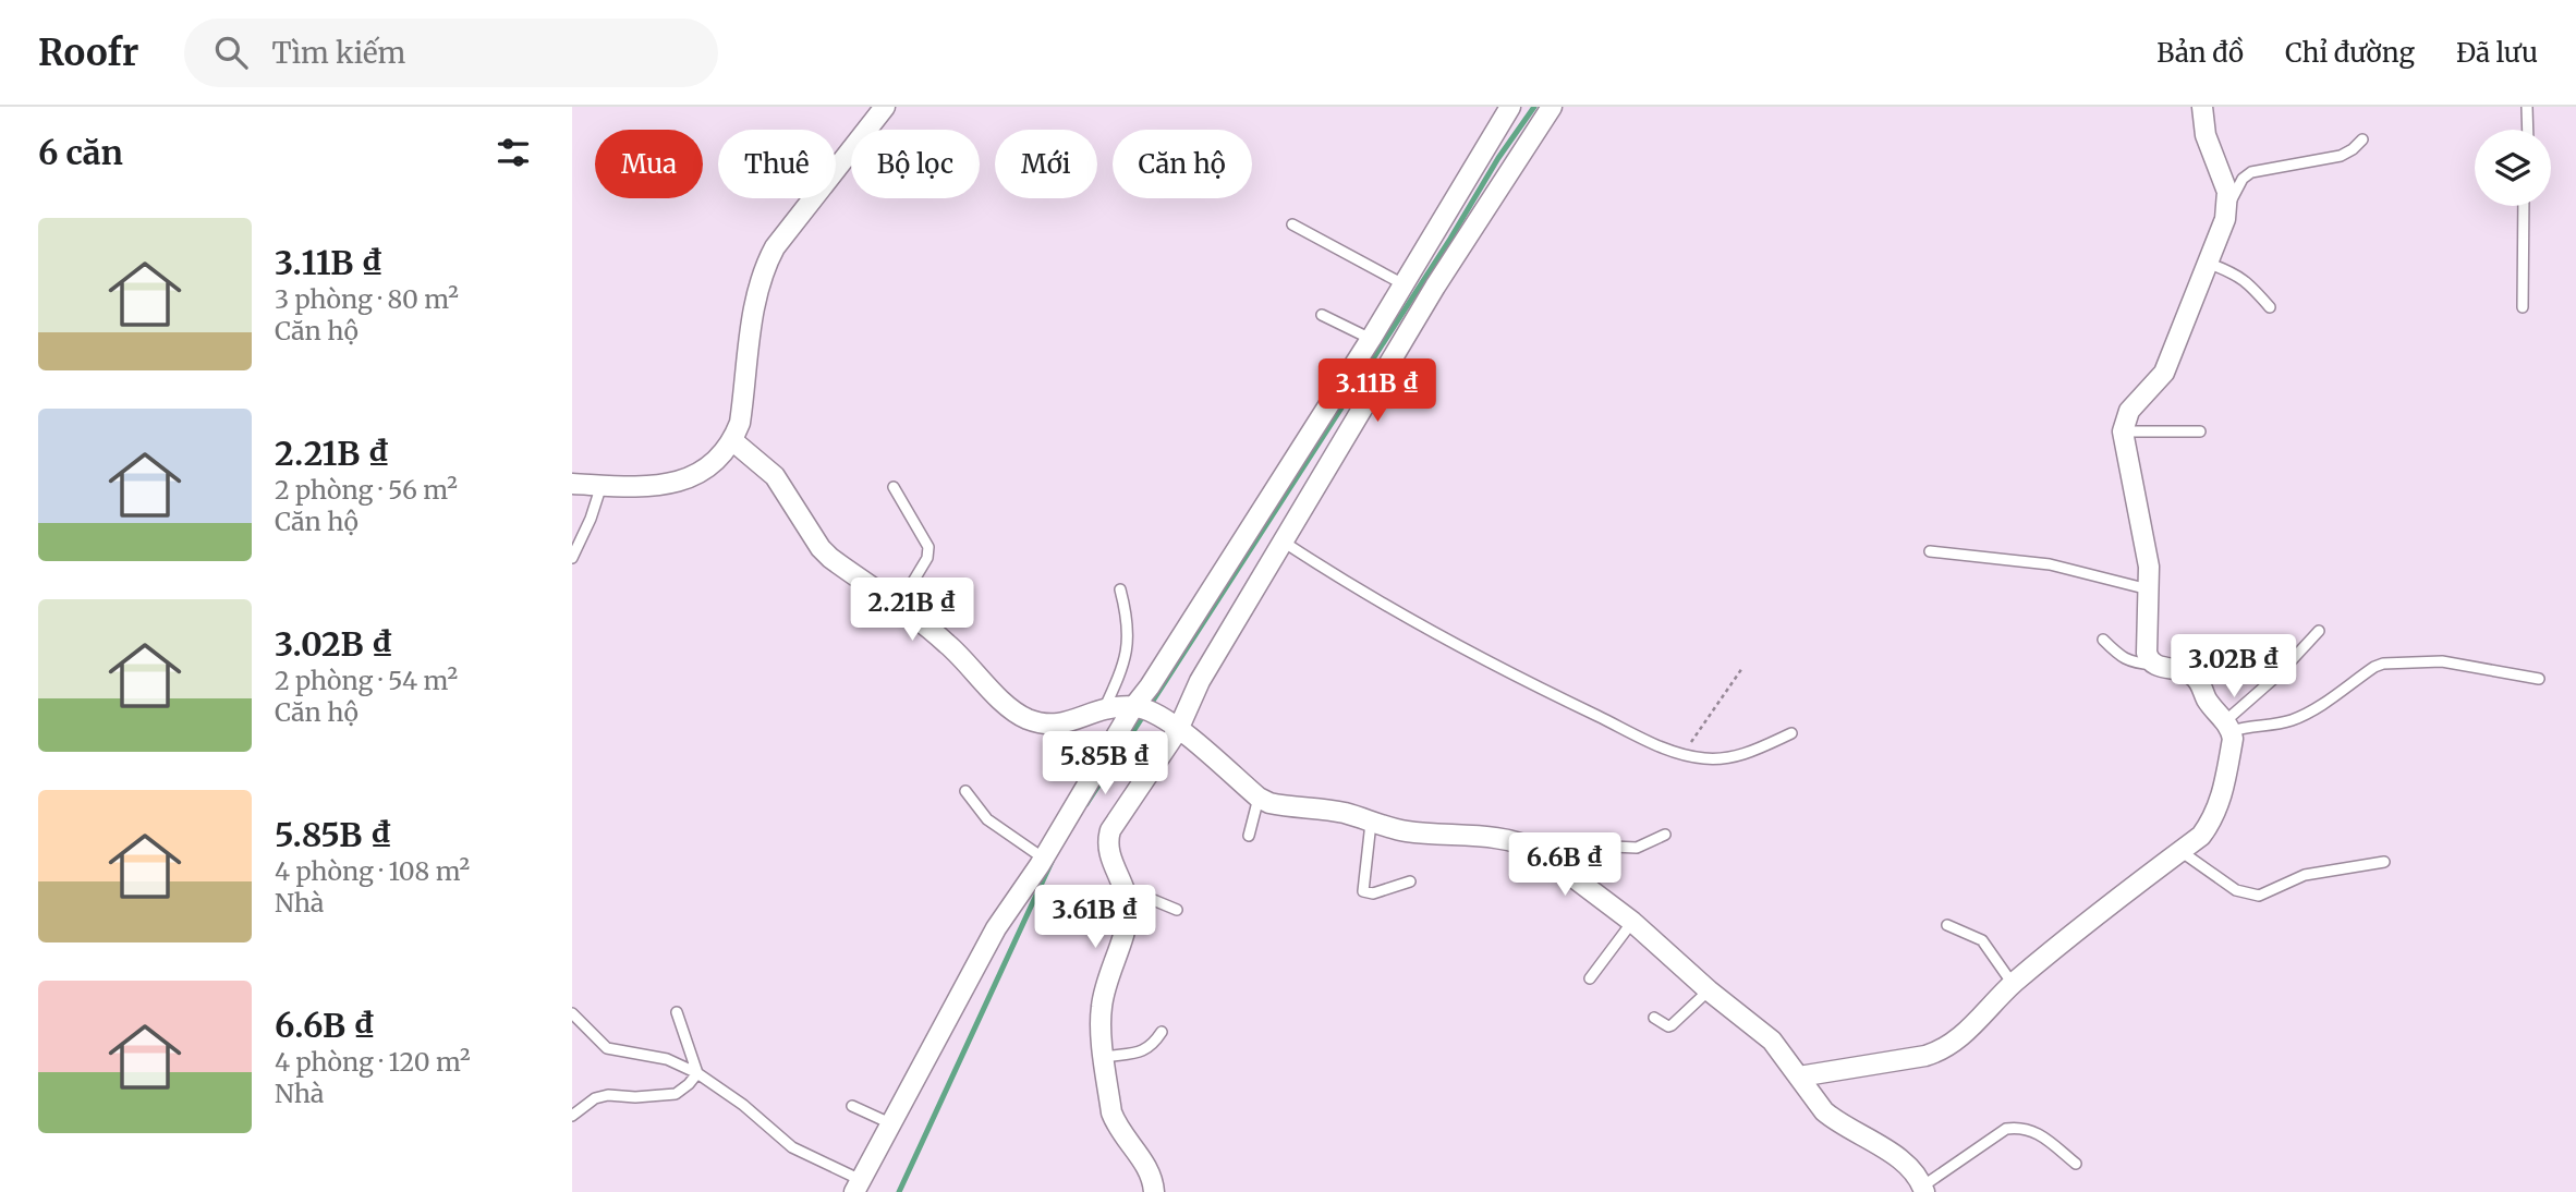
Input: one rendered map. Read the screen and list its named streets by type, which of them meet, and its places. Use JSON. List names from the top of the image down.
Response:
{
  "page": {
    "header": "Roofr",
    "search": "Tìm kiếm",
    "nav": ["Bản đồ", "Chỉ đường", "Đã lưu"],
    "heading": "6 căn",
    "chip": [
      "Mua",
      "Thuê",
      "Bộ lọc",
      "Mới",
      "Căn hộ"
    ],
    "list": [
      {
        "name": "3.11B ₫",
        "note": "3 phòng · 80 m² · Căn hộ"
      },
      {
        "name": "2.21B ₫",
        "note": "2 phòng · 56 m² · Căn hộ"
      },
      {
        "name": "3.02B ₫",
        "note": "2 phòng · 54 m² · Căn hộ"
      },
      {
        "name": "5.85B ₫",
        "note": "4 phòng · 108 m² · Nhà"
      },
      {
        "name": "6.6B ₫",
        "note": "4 phòng · 120 m² · Nhà"
      }
    ],
    "price": [
      "3.11B ₫",
      "2.21B ₫",
      "3.02B ₫",
      "5.85B ₫",
      "6.6B ₫",
      "3.61B ₫"
    ]
  }
}
